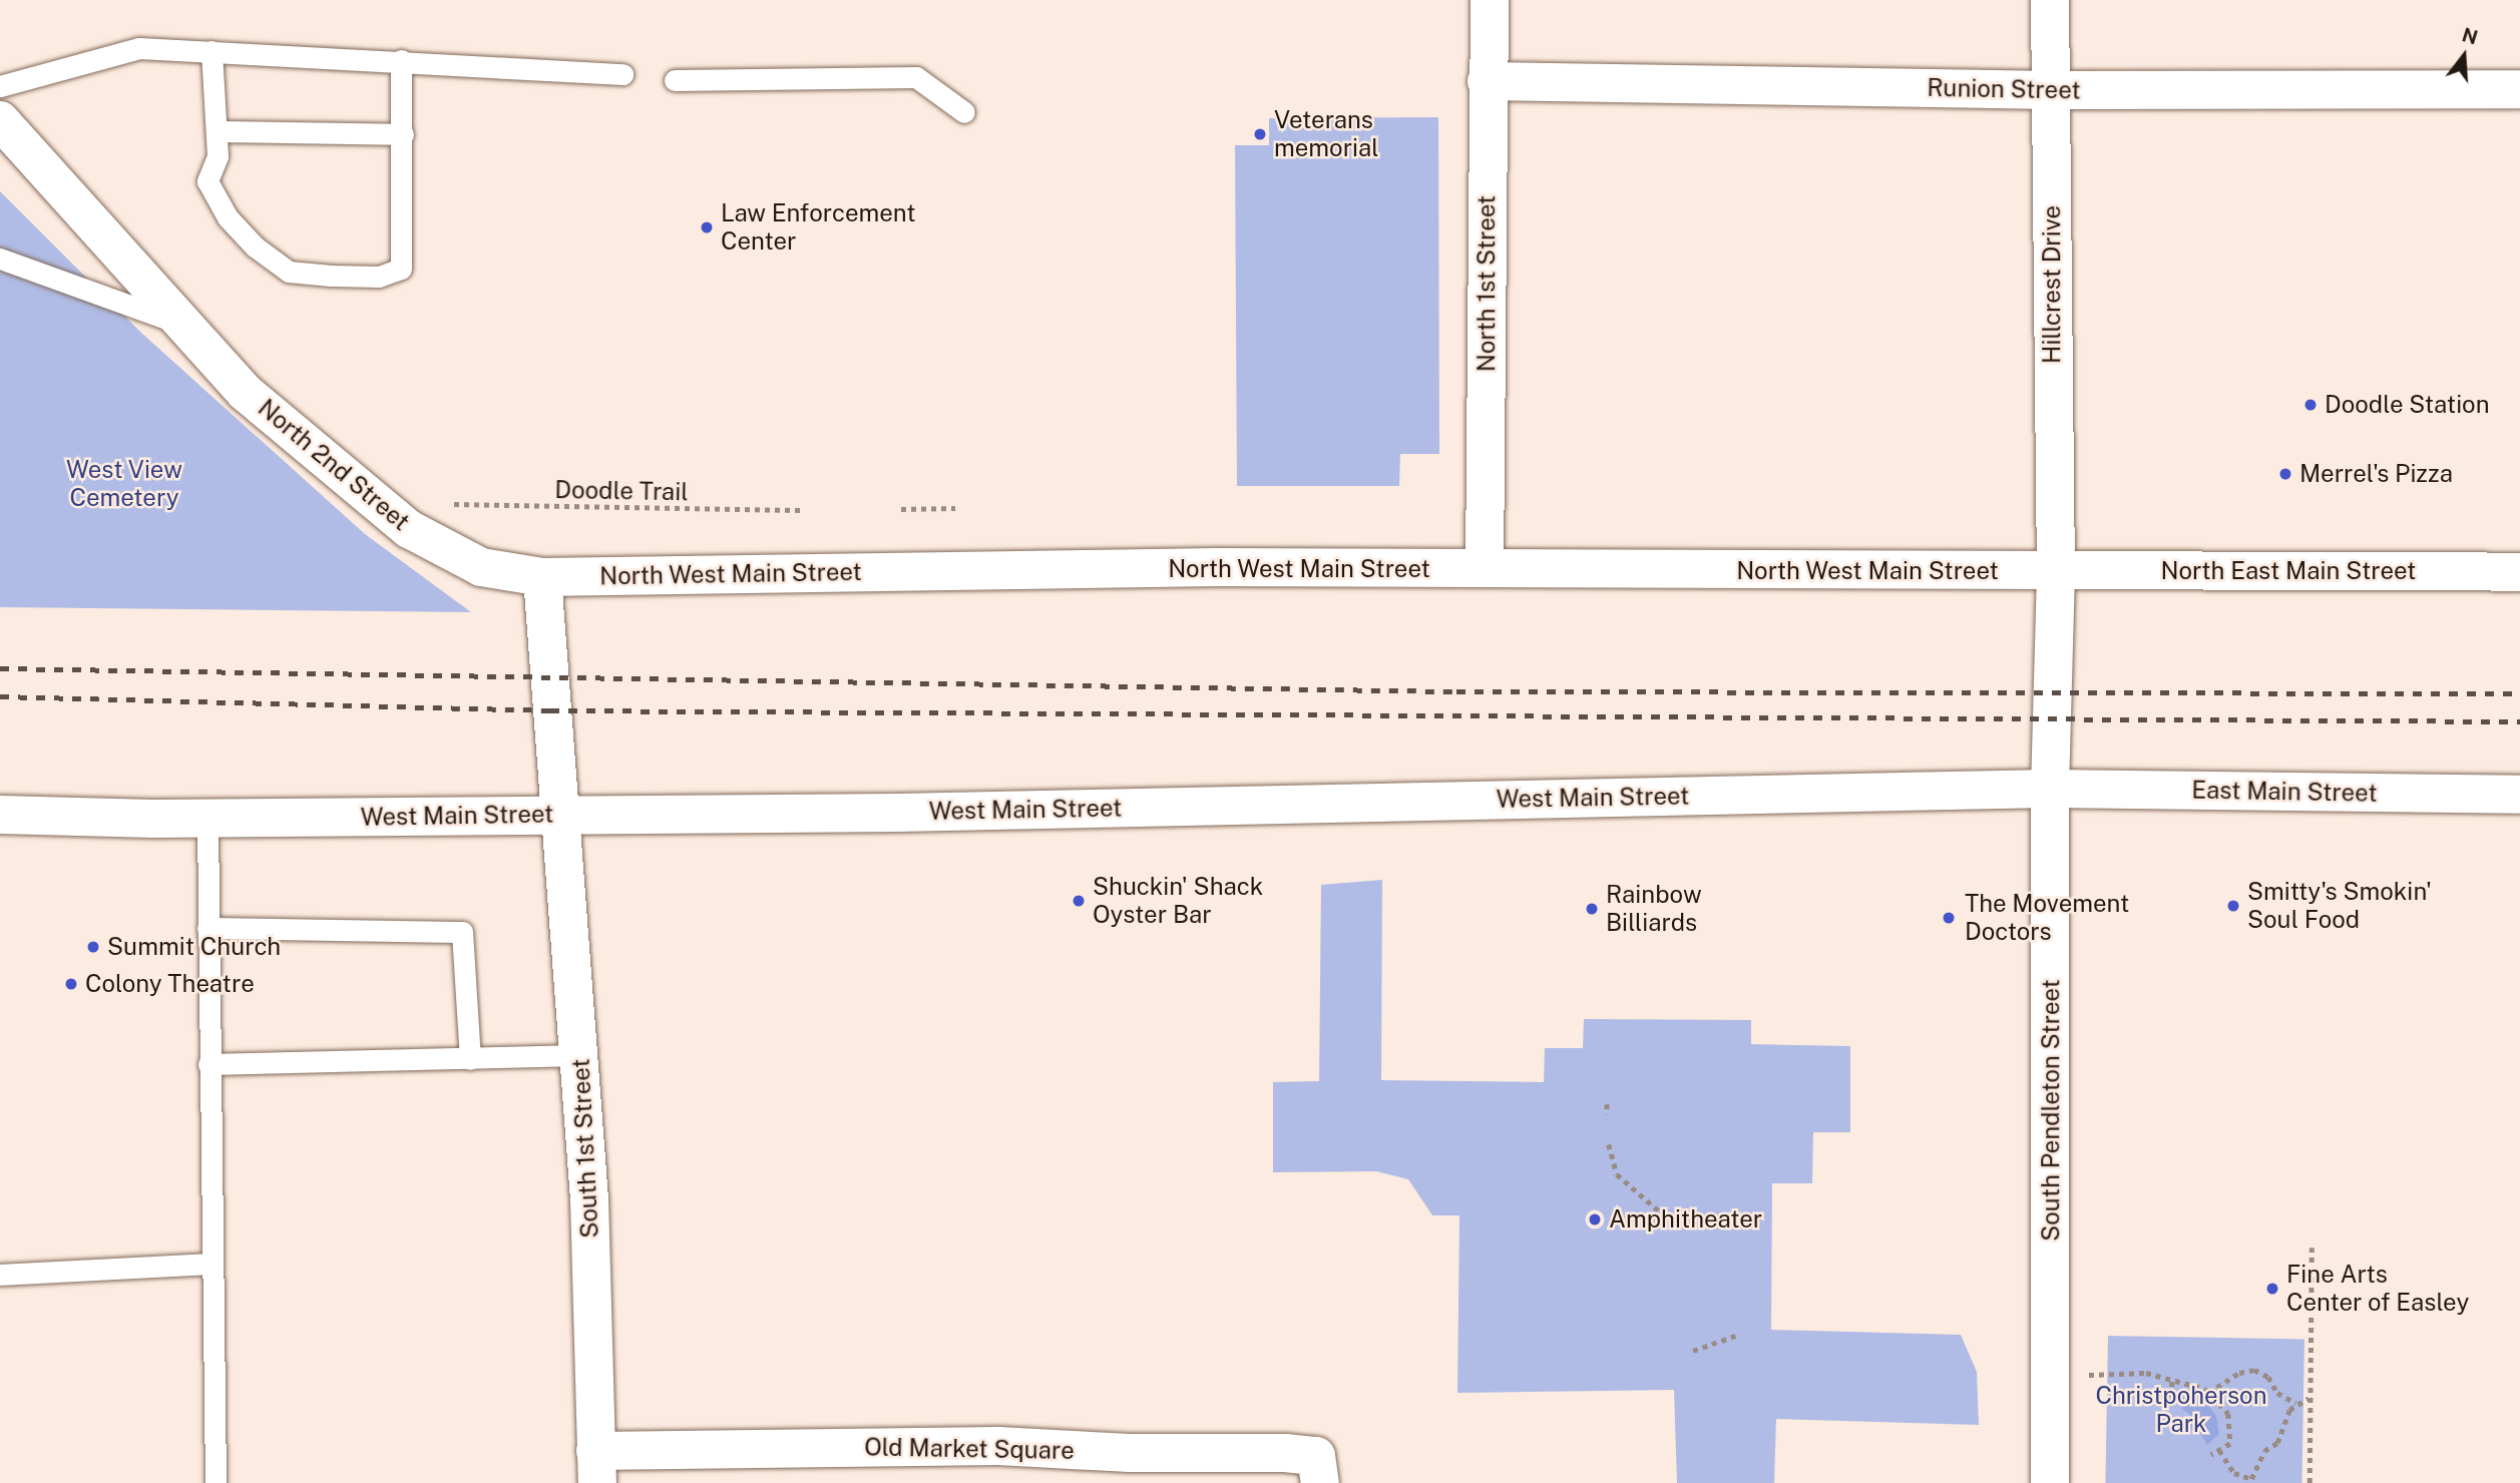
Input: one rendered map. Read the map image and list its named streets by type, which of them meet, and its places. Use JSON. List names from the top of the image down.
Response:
{
  "streets": {
    "street": [
      "Runion Street",
      "North 1st Street",
      "Hillcrest Drive",
      "North 2nd Street",
      "North West Main Street",
      "North East Main Street",
      "East Main Street",
      "West Main Street",
      "South Pendleton Street",
      "South 1st Street",
      "Old Market Square"
    ],
    "path": ["Doodle Trail"]
  },
  "crossings": [
    ["Runion Street", "North 1st Street"],
    ["Runion Street", "Hillcrest Drive"],
    ["North 1st Street", "North West Main Street"],
    ["Hillcrest Drive", "North West Main Street"],
    ["Hillcrest Drive", "North East Main Street"],
    ["Hillcrest Drive", "South Pendleton Street"],
    ["North 2nd Street", "North West Main Street"],
    ["North West Main Street", "North East Main Street"],
    ["North West Main Street", "South Pendleton Street"],
    ["North East Main Street", "South Pendleton Street"],
    ["East Main Street", "West Main Street"],
    ["East Main Street", "South Pendleton Street"],
    ["West Main Street", "South Pendleton Street"],
    ["West Main Street", "South 1st Street"],
    ["South 1st Street", "Old Market Square"]
  ],
  "parks": ["West View Cemetery", "Christpoherson Park"],
  "places": [
    "Veterans memorial",
    "Law Enforcement Center",
    "Doodle Station",
    "Merrel's Pizza",
    "Shuckin' Shack Oyster Bar",
    "Smitty's Smokin' Soul Food",
    "Rainbow Billiards",
    "The Movement Doctors",
    "Summit Church",
    "Colony Theatre",
    "Amphitheater",
    "Fine Arts Center of Easley"
  ],
  "north": "top"
}
